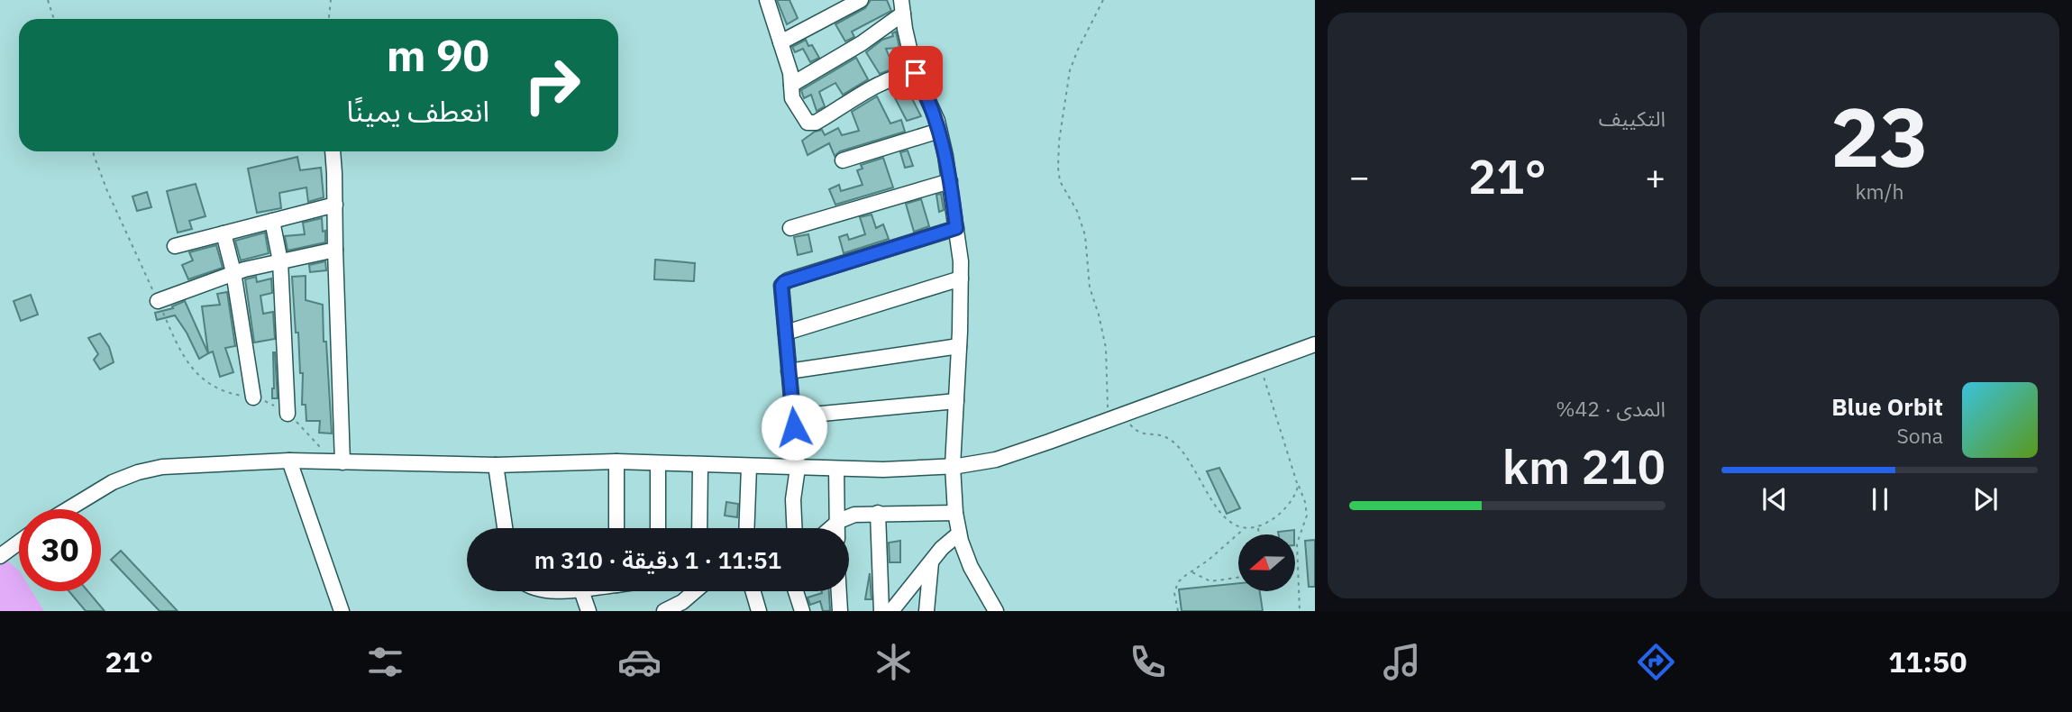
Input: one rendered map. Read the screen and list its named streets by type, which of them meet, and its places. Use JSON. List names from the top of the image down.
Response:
{
  "north": "left",
  "page": {
    "tile": [
      ["23", "km/h"],
      "التكييف",
      ["المدى · 42%", "210 km"]
    ],
    "turn": ["90 m", "انعطف يمينًا"],
    "heat": ["−", "21°", "+"],
    "song": ["Blue Orbit", "Sona"],
    "limit": "30",
    "trip": "11:51 · 1 دقيقة · 310 m",
    "tabs": ["11:50", "21°"]
  }
}
